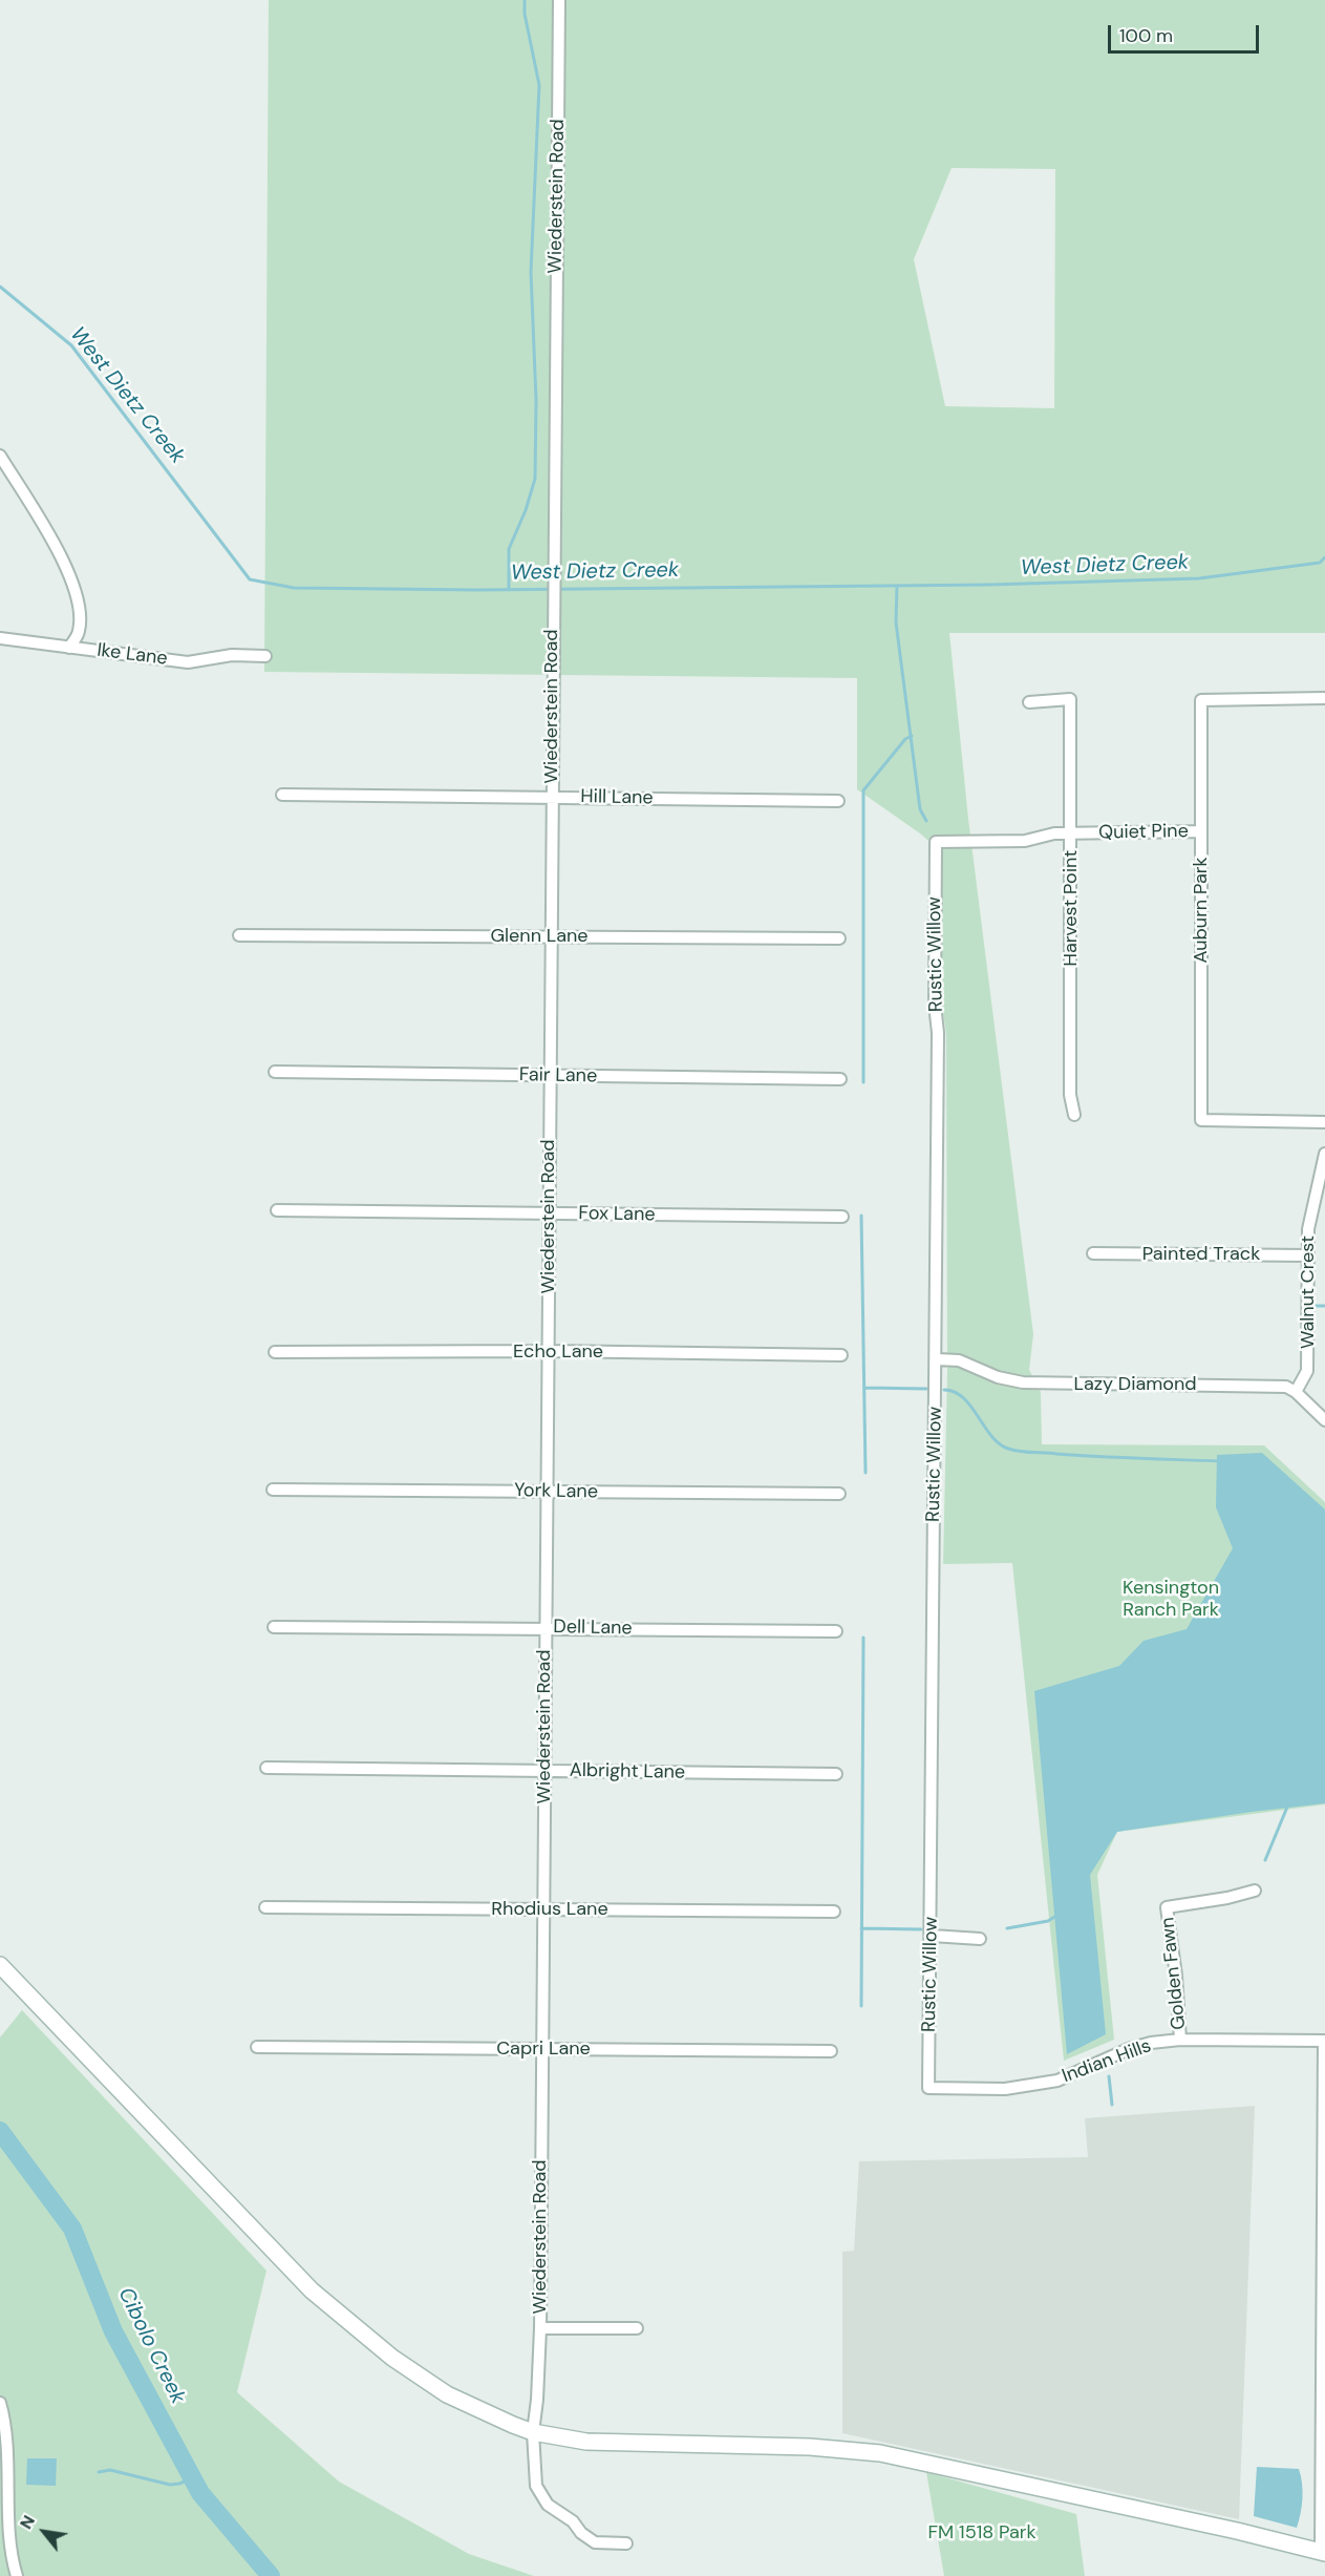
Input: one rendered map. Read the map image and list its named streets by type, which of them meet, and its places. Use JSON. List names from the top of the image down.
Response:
{
  "streets": {
    "street": [
      "Wiederstein Road",
      "Ike Lane",
      "Hill Lane",
      "Quiet Pine",
      "Harvest Point",
      "Auburn Park",
      "Glenn Lane",
      "Rustic Willow",
      "Fair Lane",
      "Fox Lane",
      "Painted Track",
      "Walnut Crest",
      "Echo Lane",
      "Lazy Diamond",
      "York Lane",
      "Dell Lane",
      "Albright Lane",
      "Rhodius Lane",
      "Golden Fawn",
      "Capri Lane",
      "Indian Hills"
    ]
  },
  "crossings": [
    ["Wiederstein Road", "Hill Lane"],
    ["Wiederstein Road", "Glenn Lane"],
    ["Wiederstein Road", "Fair Lane"],
    ["Wiederstein Road", "Fox Lane"],
    ["Wiederstein Road", "Echo Lane"],
    ["Wiederstein Road", "York Lane"],
    ["Wiederstein Road", "Dell Lane"],
    ["Wiederstein Road", "Albright Lane"],
    ["Wiederstein Road", "Rhodius Lane"],
    ["Wiederstein Road", "Capri Lane"],
    ["Quiet Pine", "Harvest Point"],
    ["Quiet Pine", "Auburn Park"],
    ["Quiet Pine", "Rustic Willow"],
    ["Rustic Willow", "Lazy Diamond"],
    ["Rustic Willow", "Indian Hills"],
    ["Painted Track", "Walnut Crest"],
    ["Walnut Crest", "Lazy Diamond"],
    ["Golden Fawn", "Indian Hills"]
  ],
  "water": ["West Dietz Creek", "Cibolo Creek"],
  "parks": ["Kensington Ranch Park", "FM 1518 Park"],
  "scale_bar": "100 m",
  "north": "top left"
}
